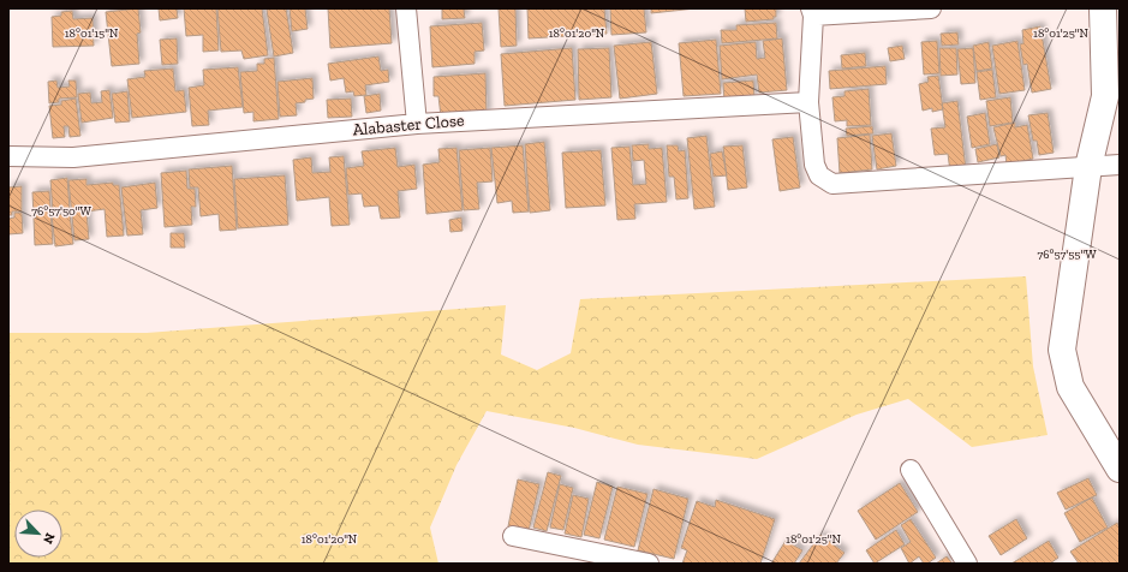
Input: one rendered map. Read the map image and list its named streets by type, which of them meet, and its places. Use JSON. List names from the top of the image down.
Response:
{
  "streets": {
    "street": ["Alabaster Close"]
  },
  "north": "bottom right",
  "coordinates": [
    "18°01'15\"N",
    "18°01'20\"N",
    "18°01'25\"N",
    "76°57'50\"W",
    "76°57'55\"W"
  ]
}
